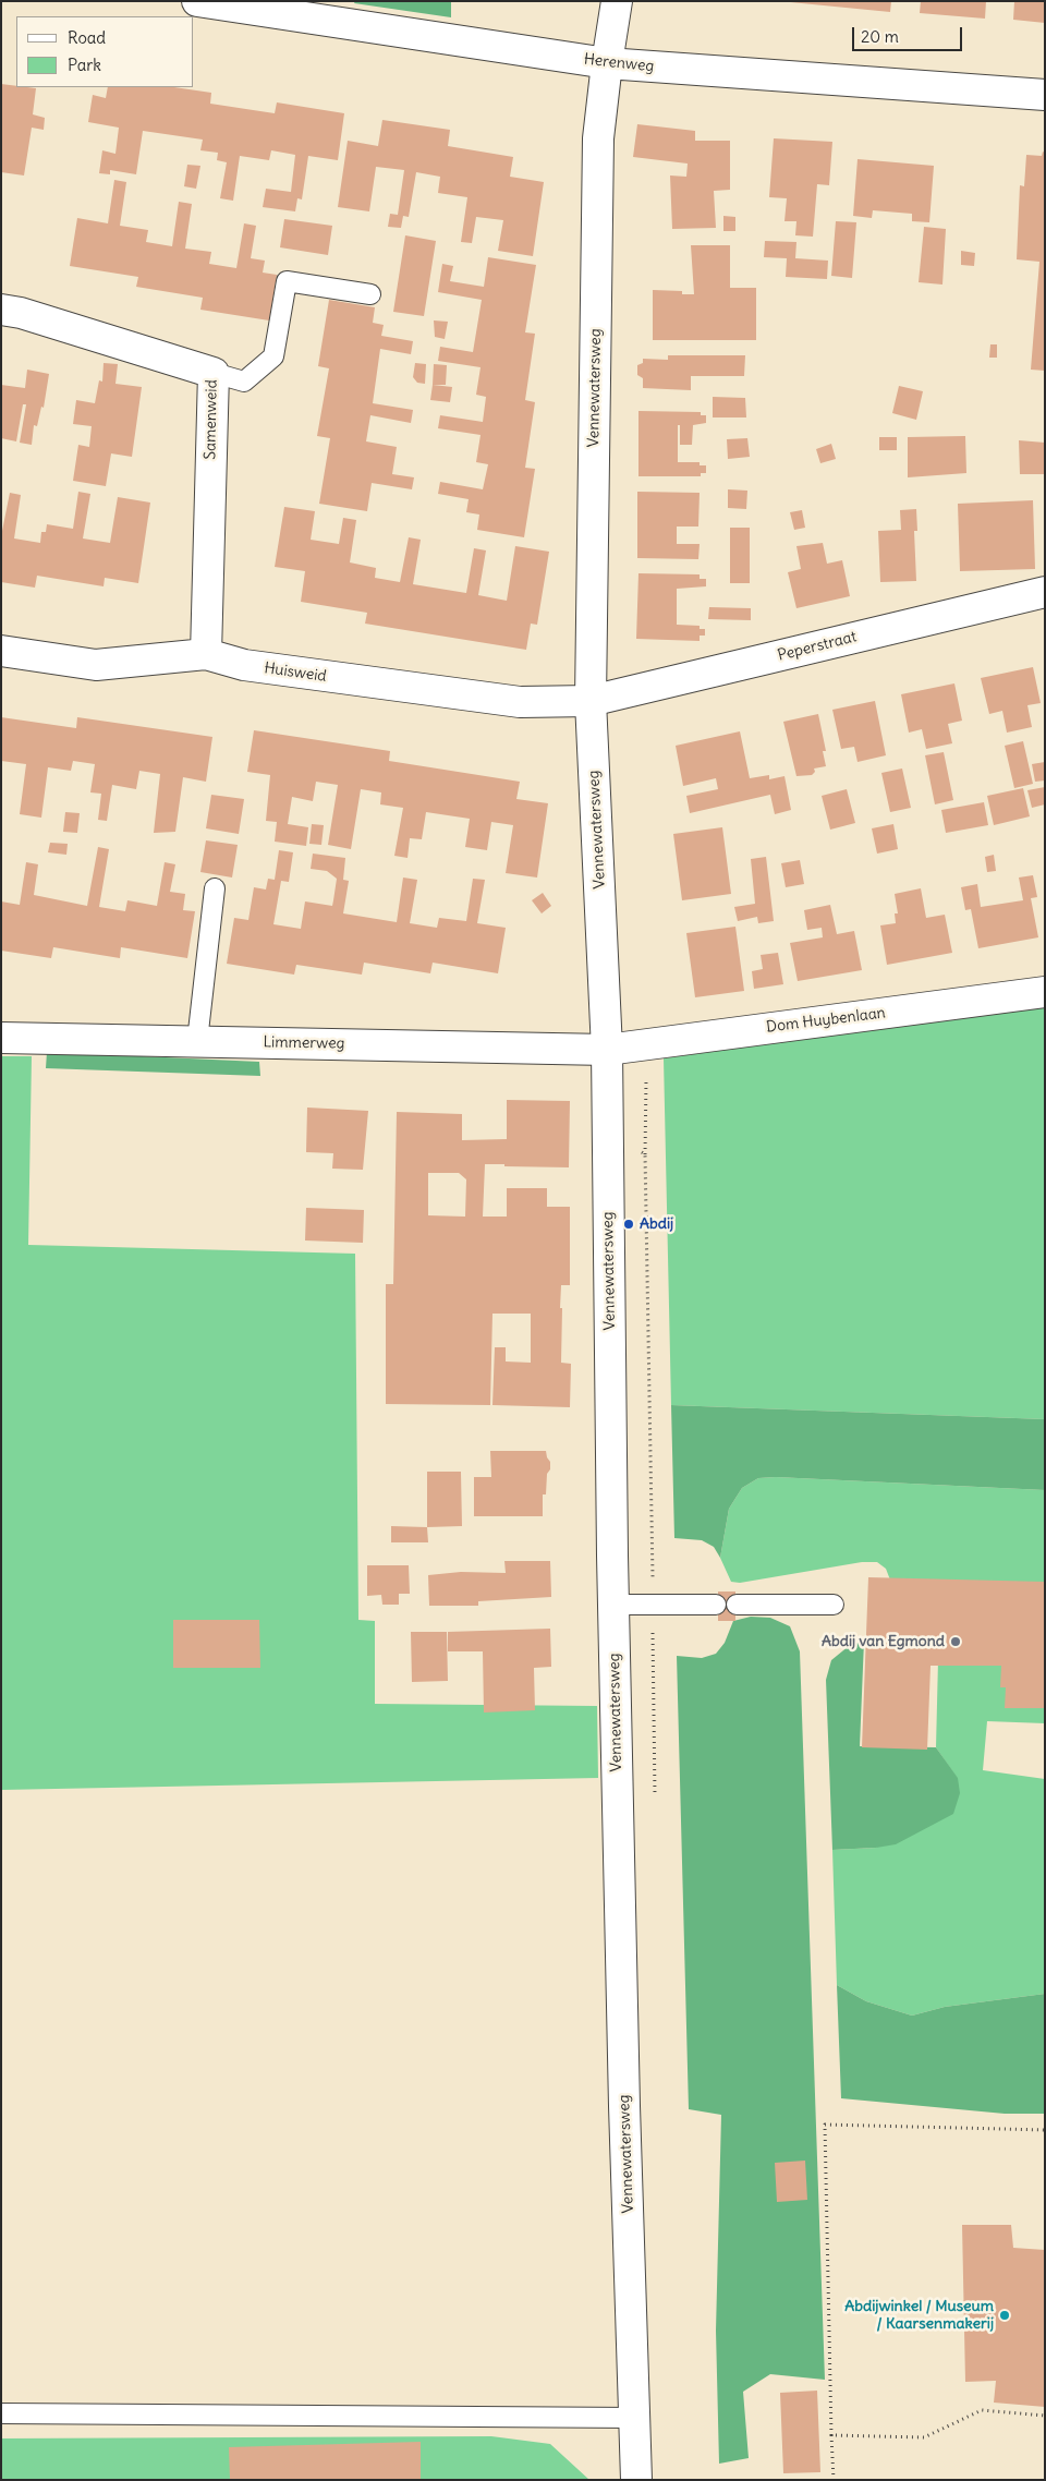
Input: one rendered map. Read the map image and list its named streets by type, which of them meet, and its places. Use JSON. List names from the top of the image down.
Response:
{
  "streets": {
    "street": [
      "Herenweg",
      "Vennewatersweg",
      "Samenweid",
      "Peperstraat",
      "Huisweid",
      "Dom Huybenlaan",
      "Limmerweg"
    ]
  },
  "crossings": [
    ["Herenweg", "Vennewatersweg"],
    ["Vennewatersweg", "Peperstraat"],
    ["Vennewatersweg", "Huisweid"],
    ["Vennewatersweg", "Dom Huybenlaan"],
    ["Vennewatersweg", "Limmerweg"],
    ["Samenweid", "Huisweid"],
    ["Peperstraat", "Huisweid"],
    ["Dom Huybenlaan", "Limmerweg"]
  ],
  "places": ["Abdij", "Abdij van Egmond", "Abdijwinkel / Museum / Kaarsenmakerij"],
  "legend": ["Road", "Park"],
  "scale_bar": "20 m"
}
